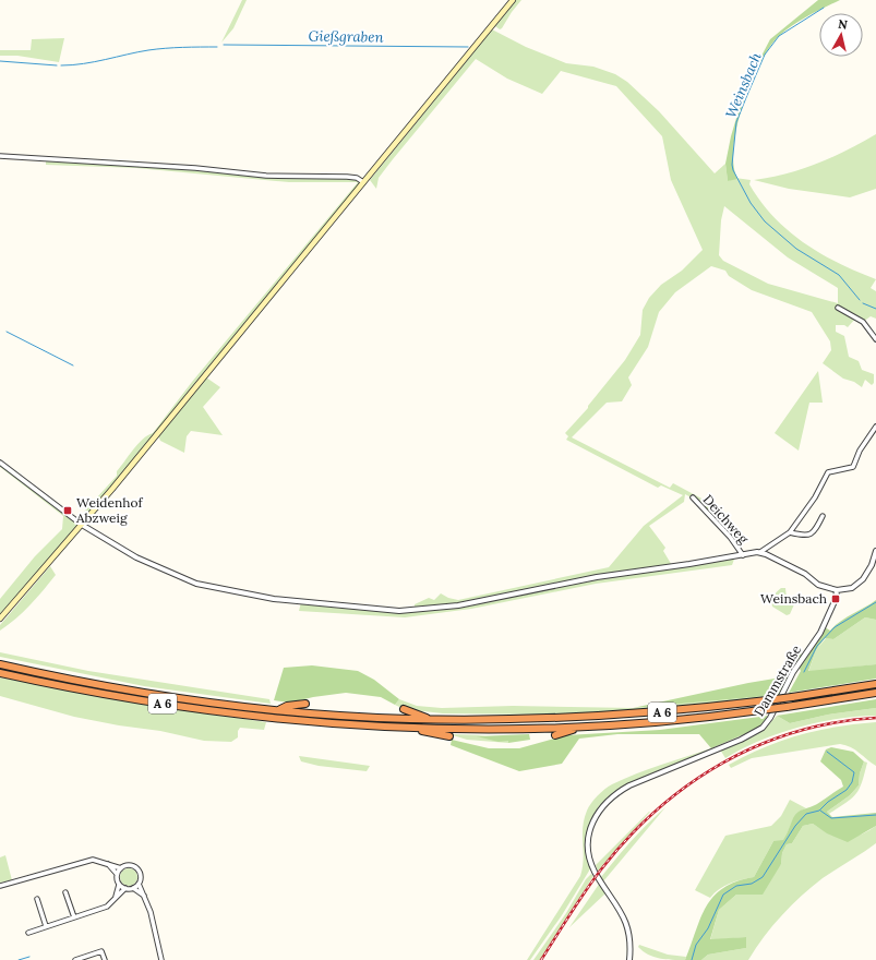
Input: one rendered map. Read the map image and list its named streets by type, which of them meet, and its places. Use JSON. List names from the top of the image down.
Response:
{
  "streets": {
    "highway": ["A 6"],
    "street": ["Deichweg", "Dammstraße"]
  },
  "water": ["Gießgraben", "Weinsbach"],
  "places": {
    "transit": ["Weidenhof Abzweig", "Weinsbach"]
  },
  "north": "top"
}
